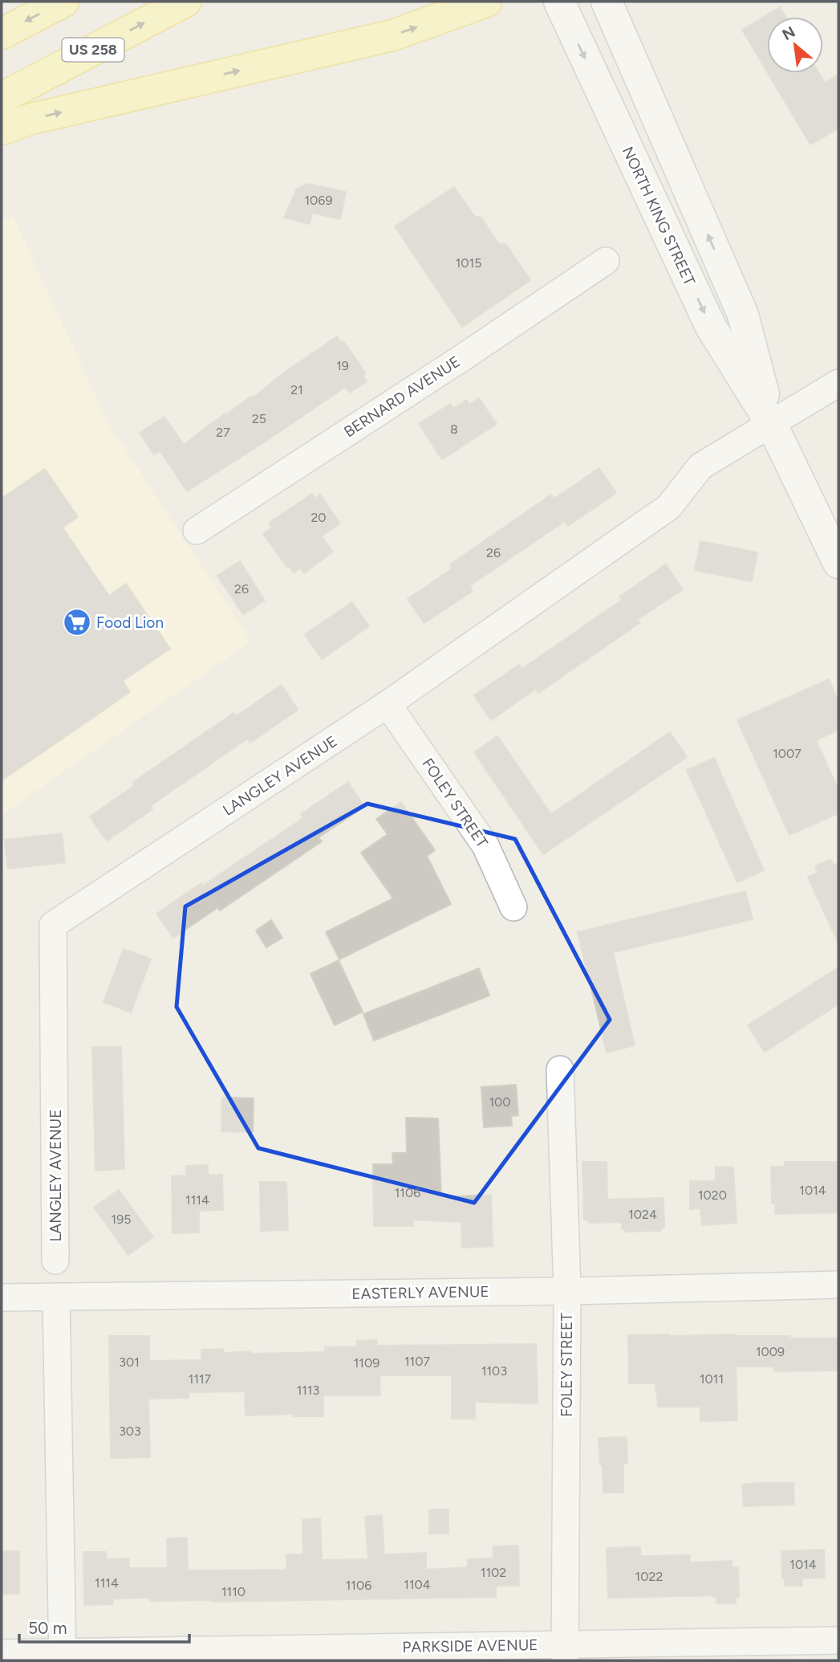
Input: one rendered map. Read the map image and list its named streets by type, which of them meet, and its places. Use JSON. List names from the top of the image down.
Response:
{
  "streets": {
    "main road": ["US 258", "NORTH KING STREET"],
    "street": [
      "BERNARD AVENUE",
      "LANGLEY AVENUE",
      "FOLEY STREET",
      "EASTERLY AVENUE",
      "PARKSIDE AVENUE"
    ]
  },
  "crossings": [
    ["NORTH KING STREET", "LANGLEY AVENUE"],
    ["LANGLEY AVENUE", "FOLEY STREET"],
    ["FOLEY STREET", "EASTERLY AVENUE"],
    ["FOLEY STREET", "PARKSIDE AVENUE"]
  ],
  "places": {
    "supermarket": ["Food Lion"]
  },
  "house_numbers": [
    "1069",
    "1015",
    "19",
    "21",
    "25",
    "8",
    "27",
    "20",
    "26",
    "26",
    "1007",
    "100",
    "1014",
    "1106",
    "1020",
    "1114",
    "1024",
    "195",
    "1009",
    "1107",
    "301",
    "1109",
    "1103",
    "1117",
    "1011",
    "1113",
    "303",
    "1014",
    "1102",
    "1022",
    "1114",
    "1104",
    "1106",
    "1110"
  ],
  "scale_bar": "50 m",
  "north": "top left"
}
